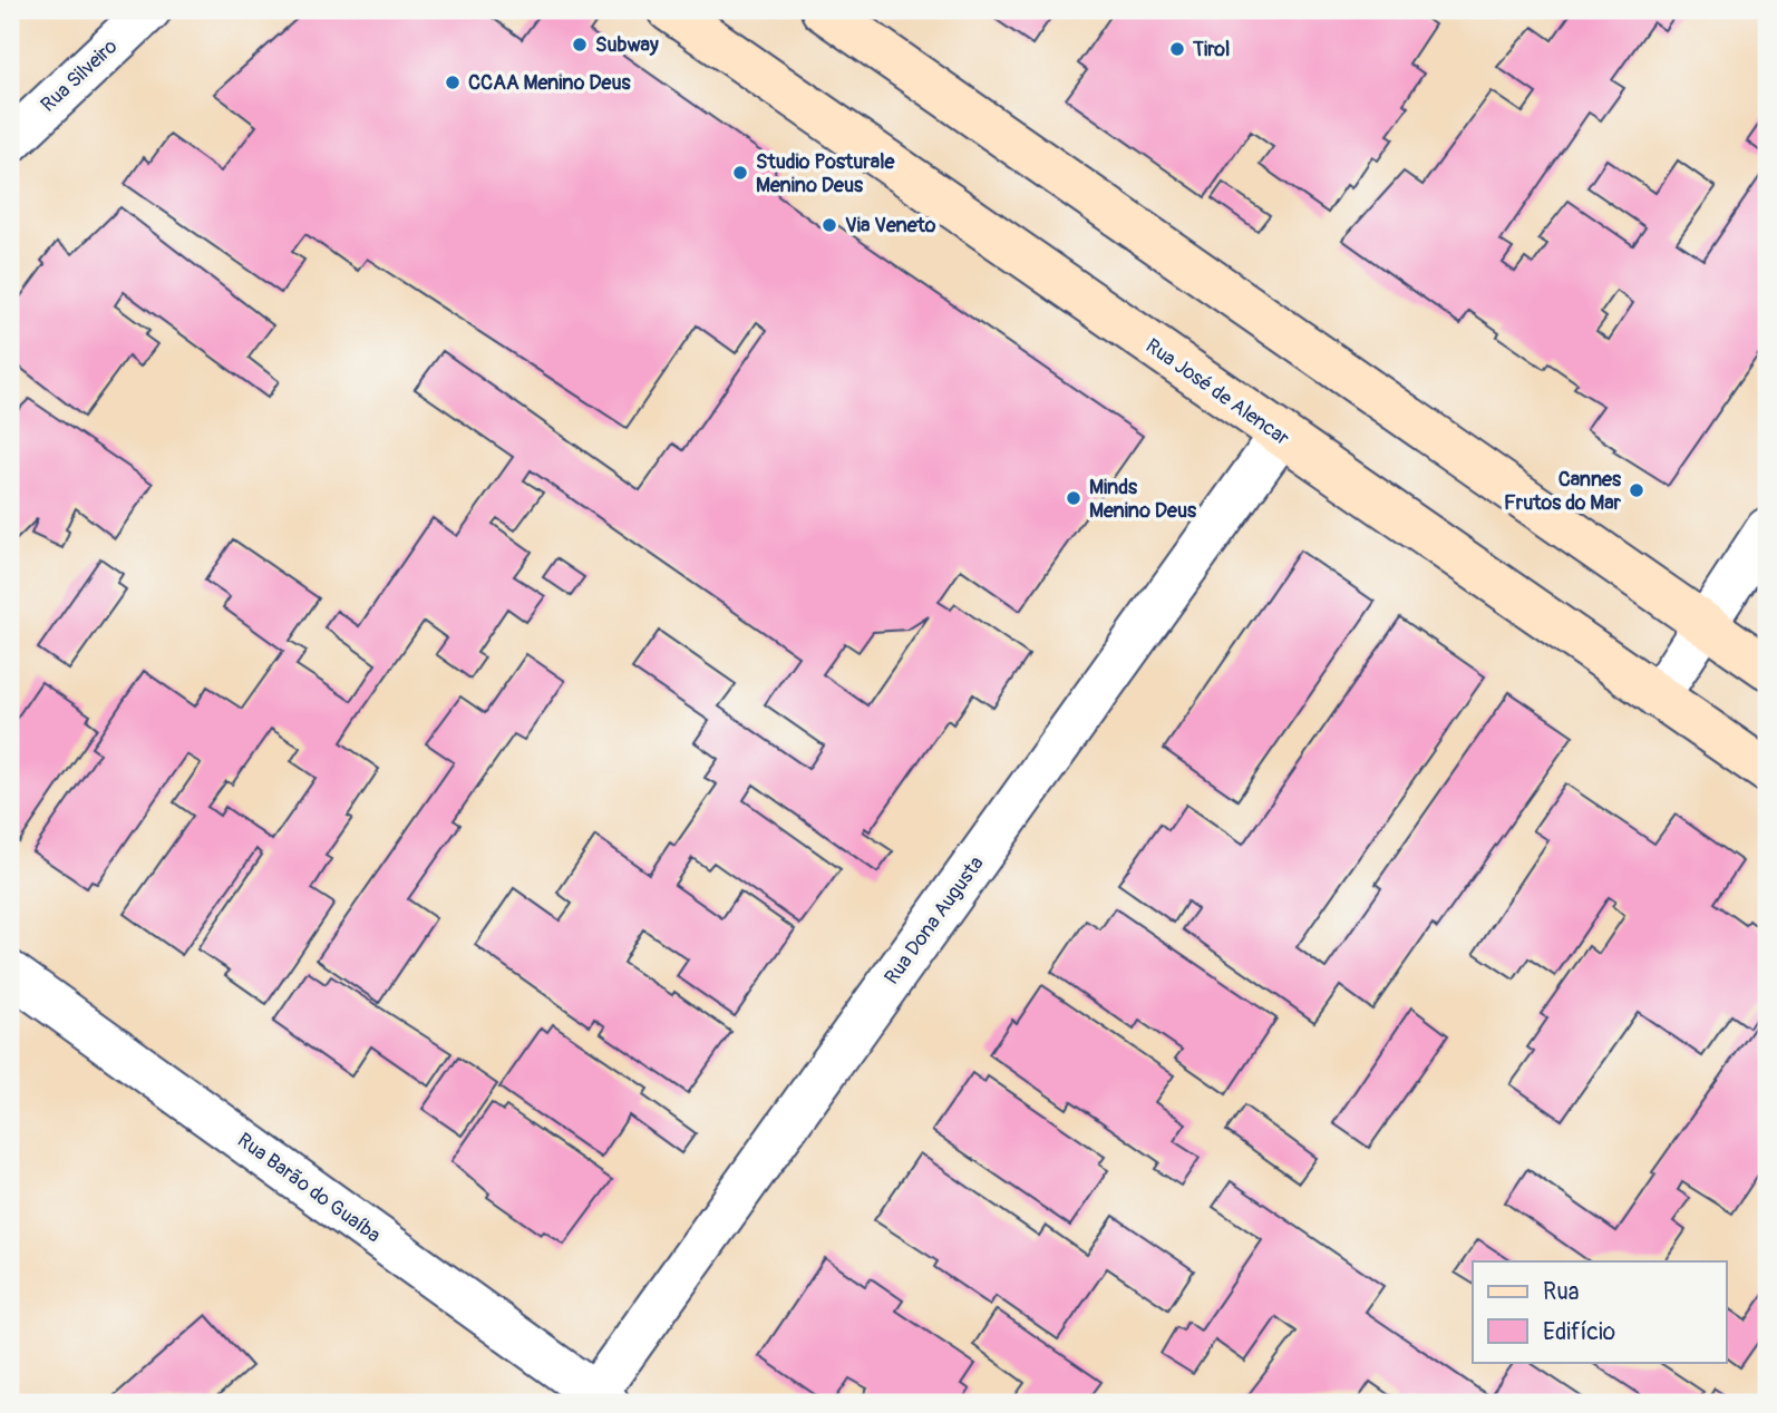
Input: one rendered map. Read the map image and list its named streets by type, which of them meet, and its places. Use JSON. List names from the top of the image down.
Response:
{
  "streets": {
    "main road": ["Rua José de Alencar"],
    "street": ["Rua Silveiro", "Rua Dona Augusta", "Rua Barão do Guaíba"]
  },
  "crossings": [
    ["Rua José de Alencar", "Rua Dona Augusta"],
    ["Rua Dona Augusta", "Rua Barão do Guaíba"]
  ],
  "places": [
    "Subway",
    "Tirol",
    "CCAA Menino Deus",
    "Studio Posturale Menino Deus",
    "Via Veneto",
    "Cannes Frutos do Mar",
    "Minds Menino Deus"
  ],
  "legend": ["Rua", "Edifício"]
}
